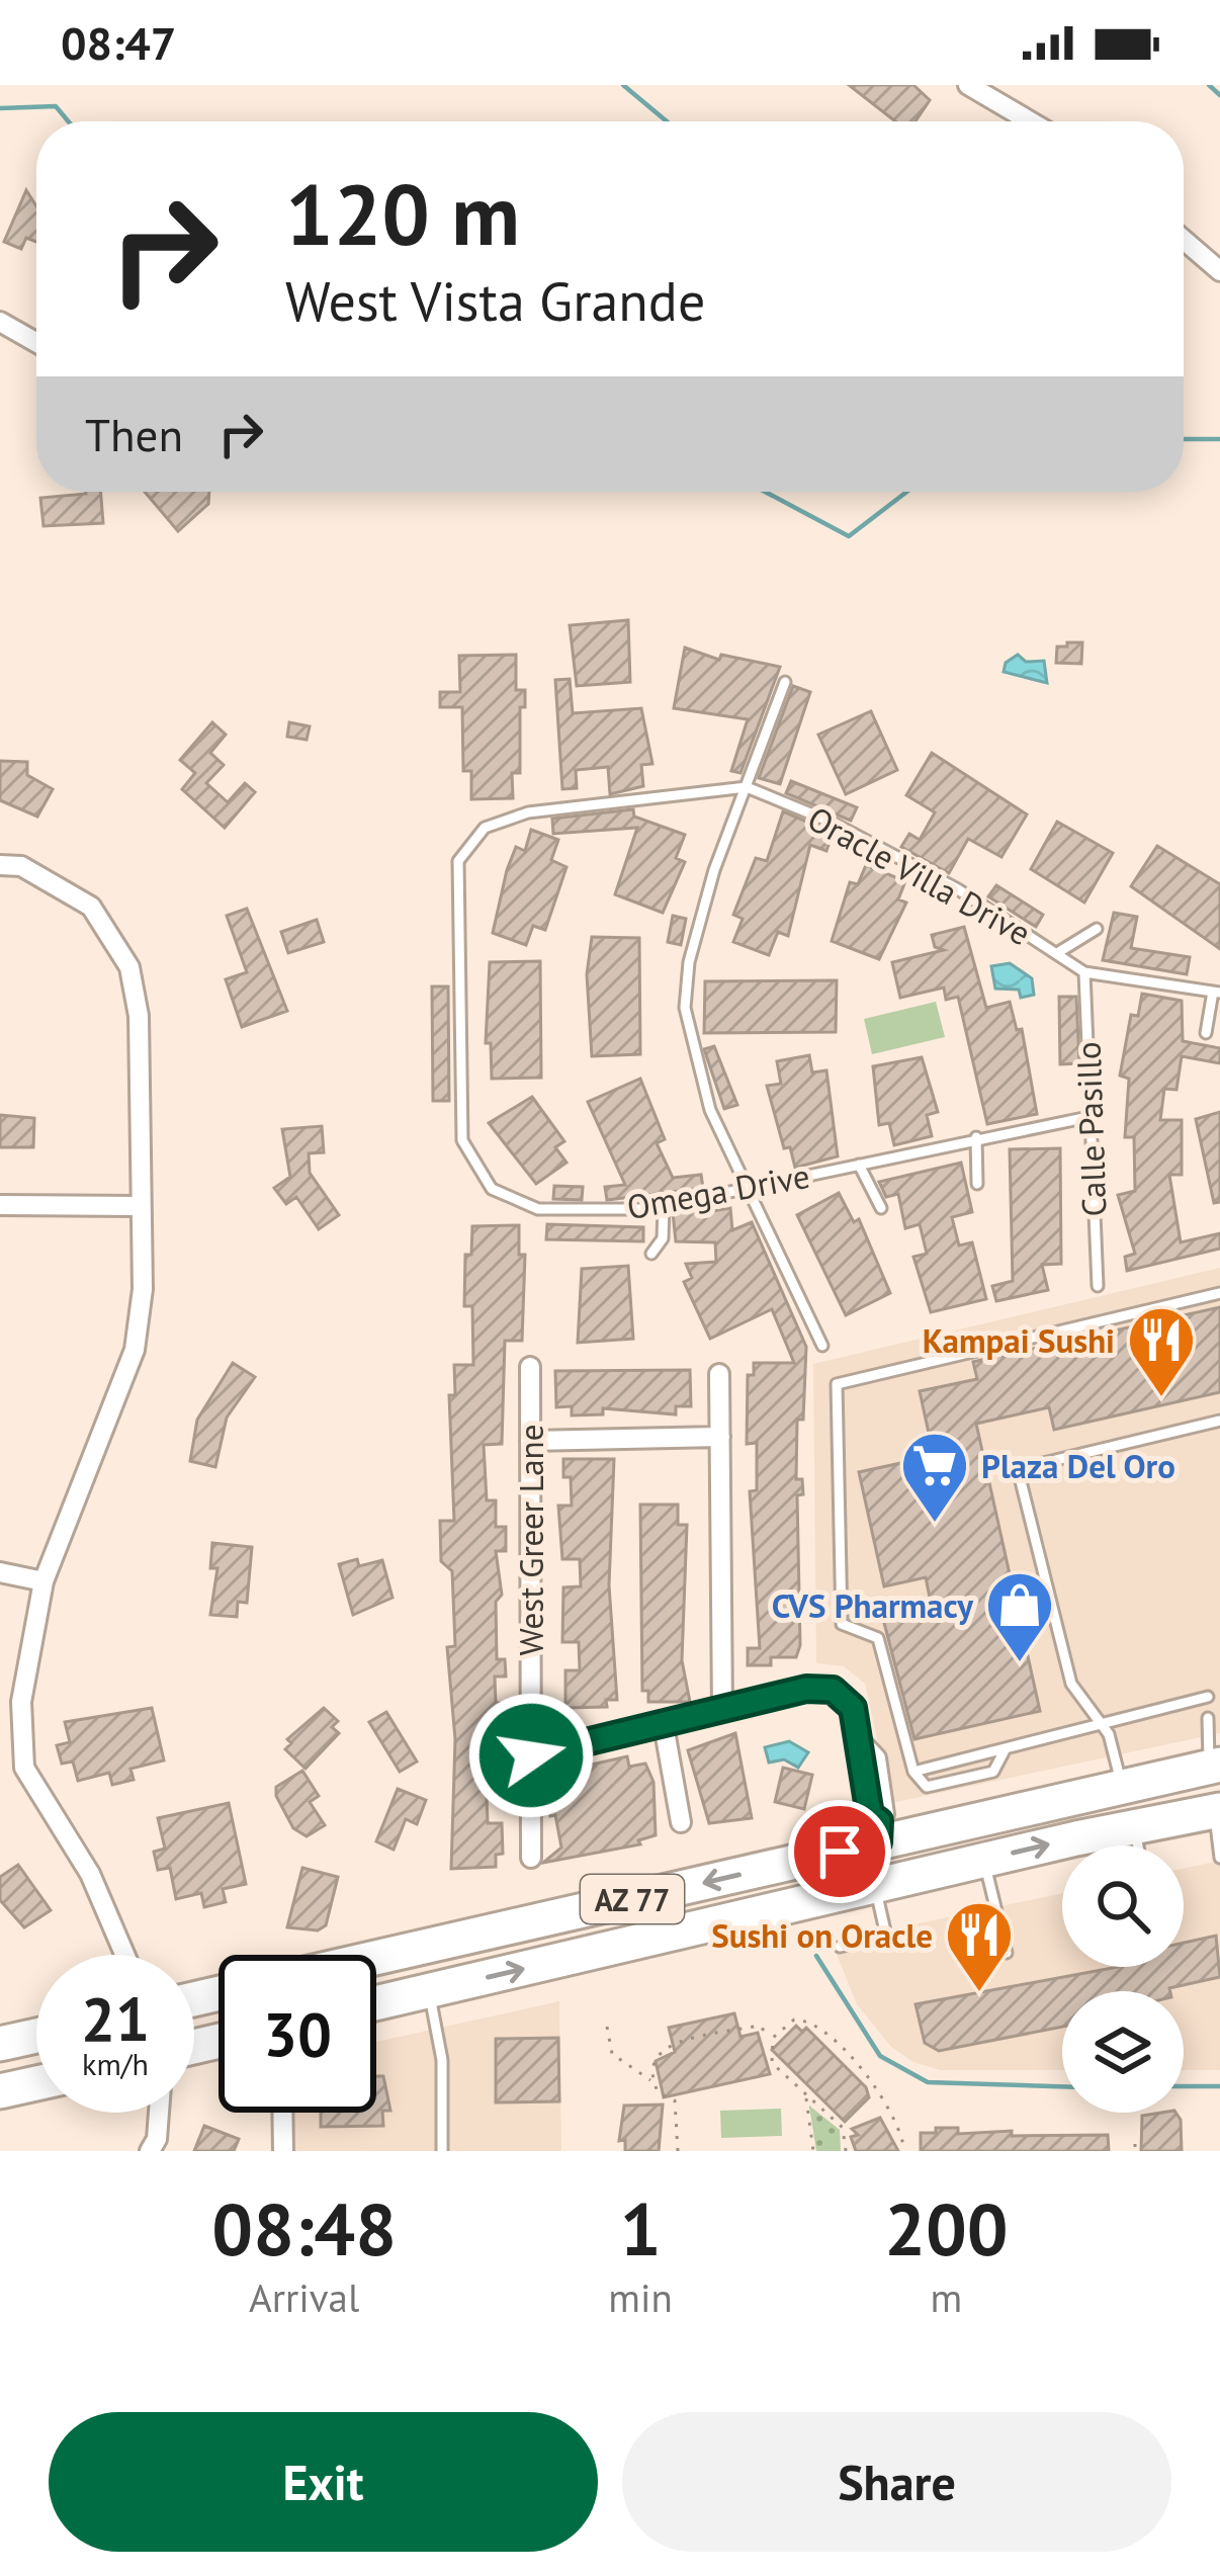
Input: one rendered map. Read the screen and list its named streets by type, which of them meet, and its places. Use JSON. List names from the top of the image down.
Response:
{
  "streets": {
    "highway": ["AZ 77"],
    "street": ["West Greer Lane"],
    "lane": ["Oracle Villa Drive", "Calle Pasillo", "Omega Drive"]
  },
  "crossings": [
    ["Oracle Villa Drive", "Calle Pasillo"],
    ["Oracle Villa Drive", "Omega Drive"],
    ["Calle Pasillo", "Omega Drive"]
  ],
  "places": {
    "restaurant": ["Kampai Sushi", "Sushi on Oracle"],
    "supermarket": ["Plaza Del Oro"],
    "shop": ["CVS Pharmacy"]
  },
  "page": {
    "status": "08:47",
    "turn": ["120 m", "West Vista Grande"],
    "then": "Then",
    "speed": "21 km/h",
    "limit": "30",
    "eta": [
      "08:48",
      "Arrival",
      "1",
      "min",
      "200",
      "m"
    ],
    "buttons": ["Exit", "Share"]
  }
}
